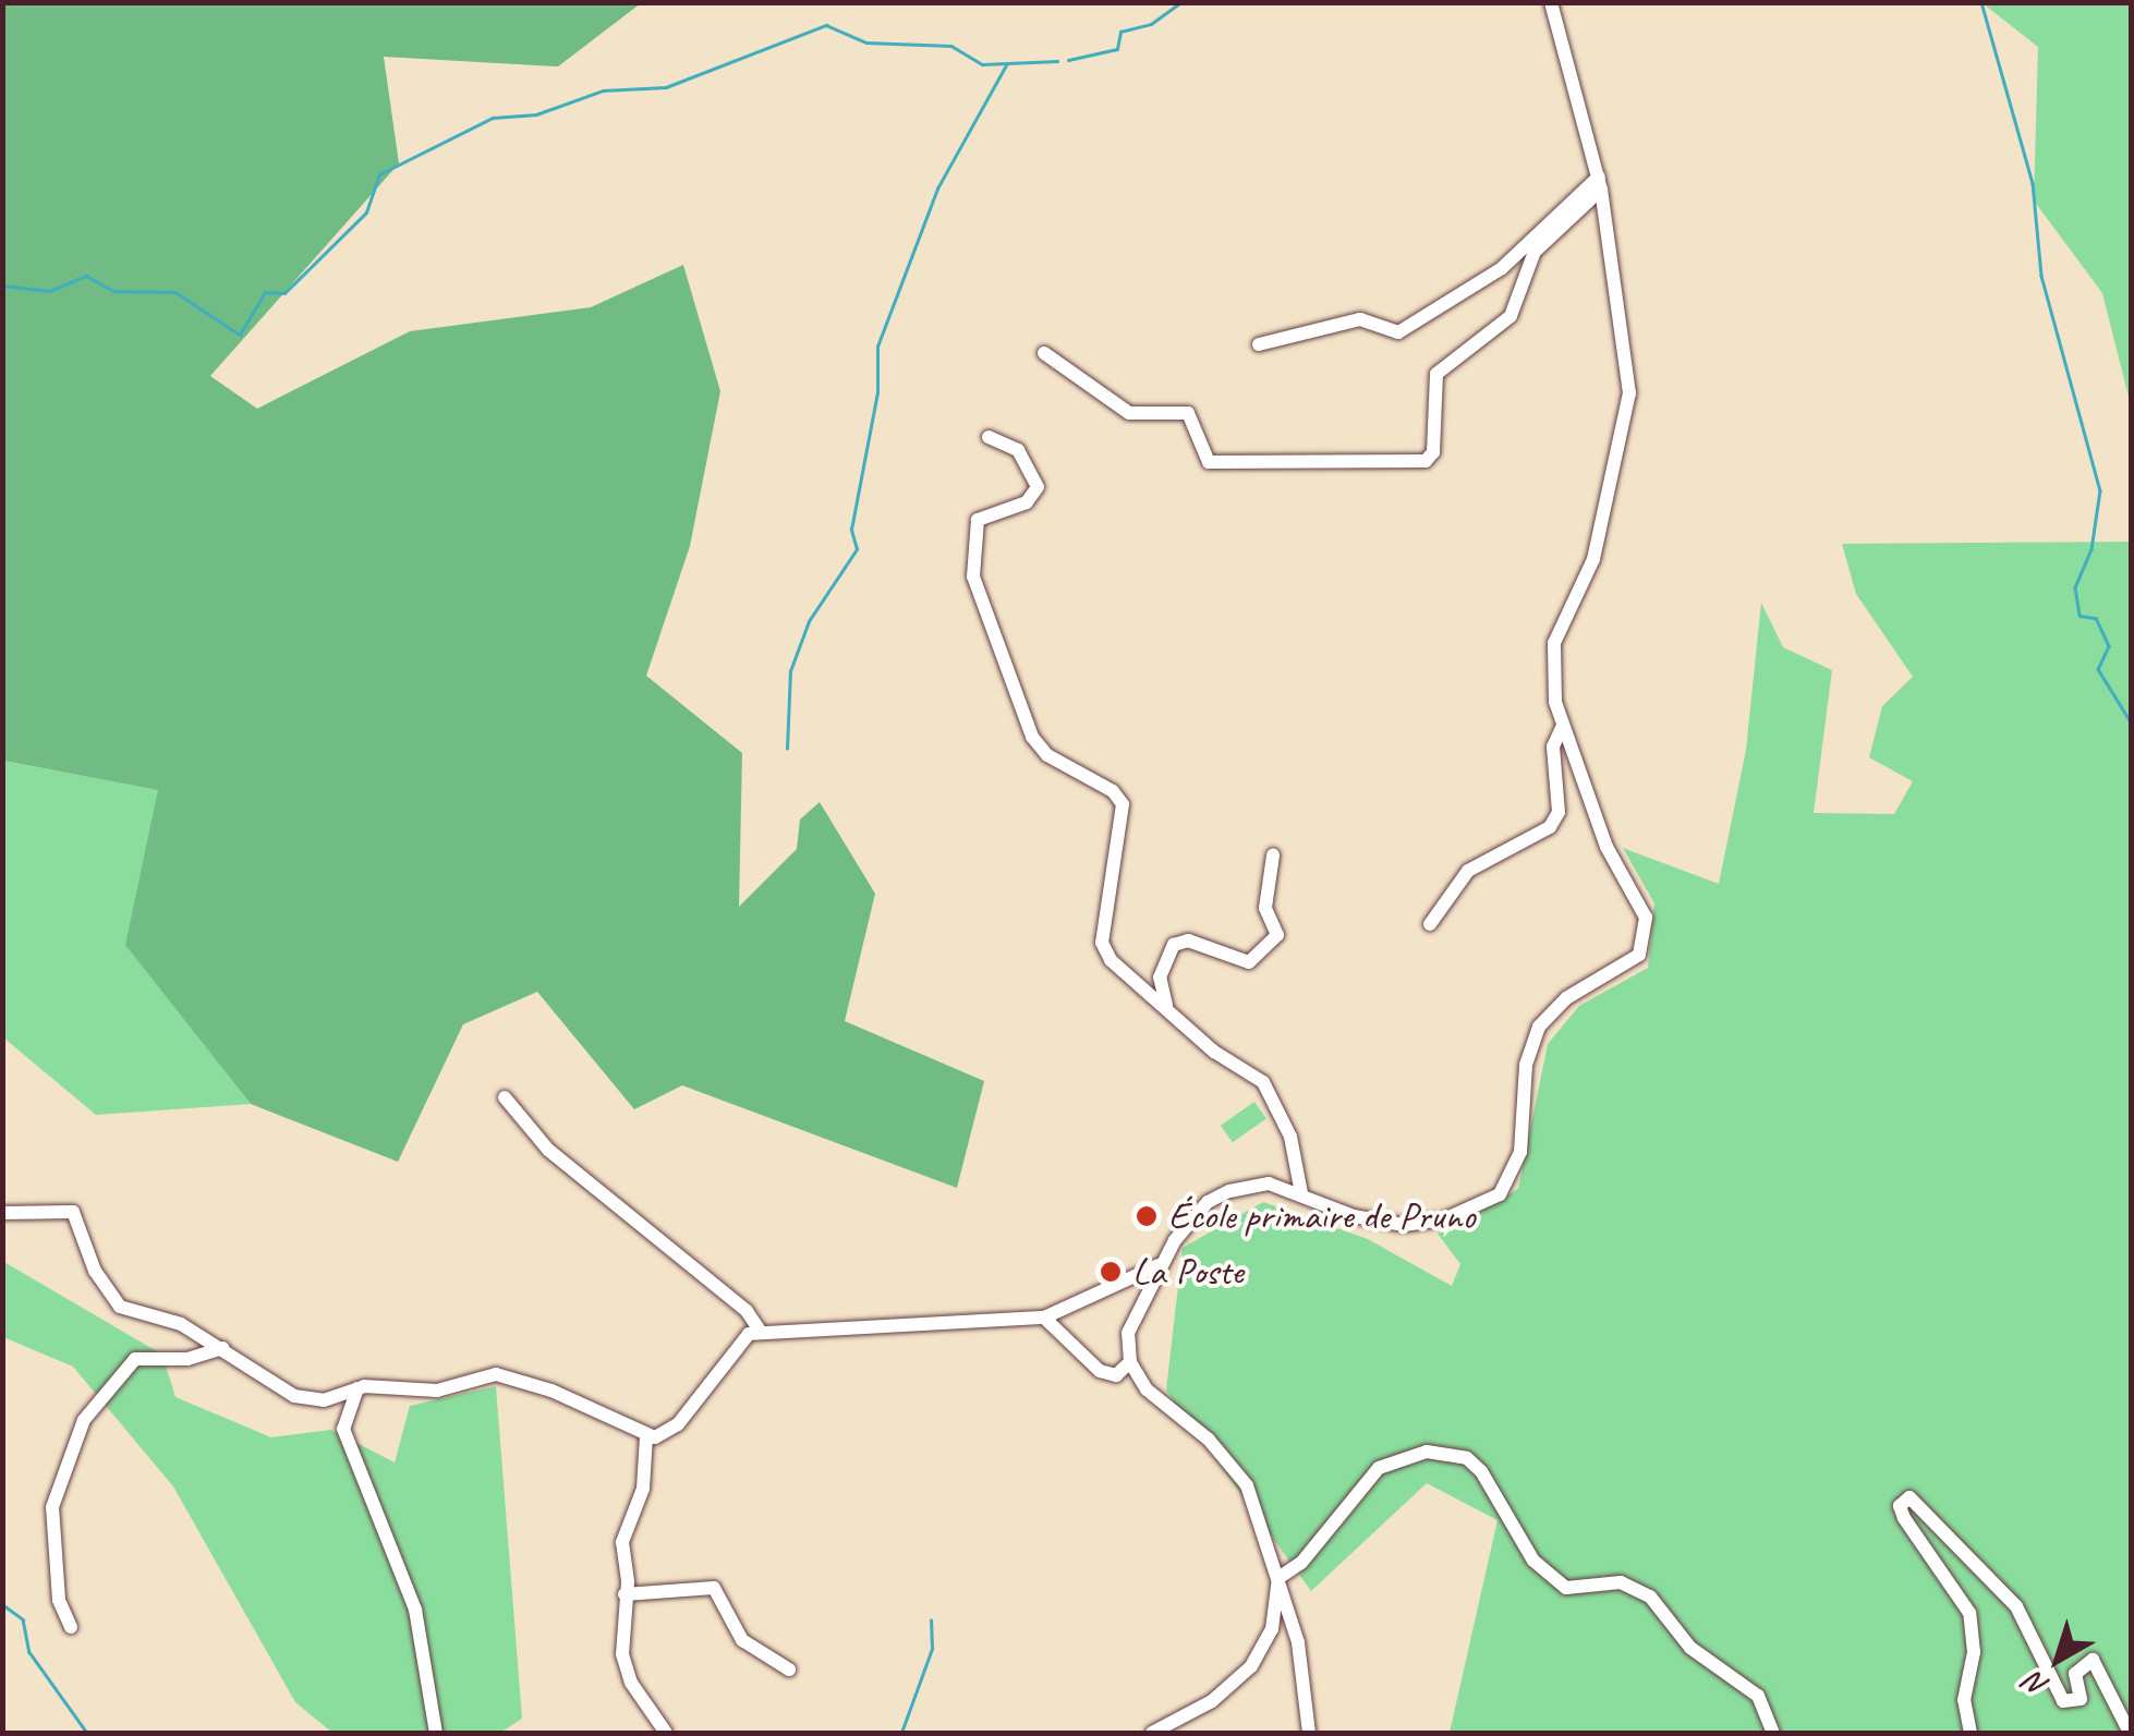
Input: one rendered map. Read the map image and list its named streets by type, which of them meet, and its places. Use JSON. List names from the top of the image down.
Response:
{
  "places": ["École primaire de Pruno", "La Poste"],
  "north": "bottom left"
}
